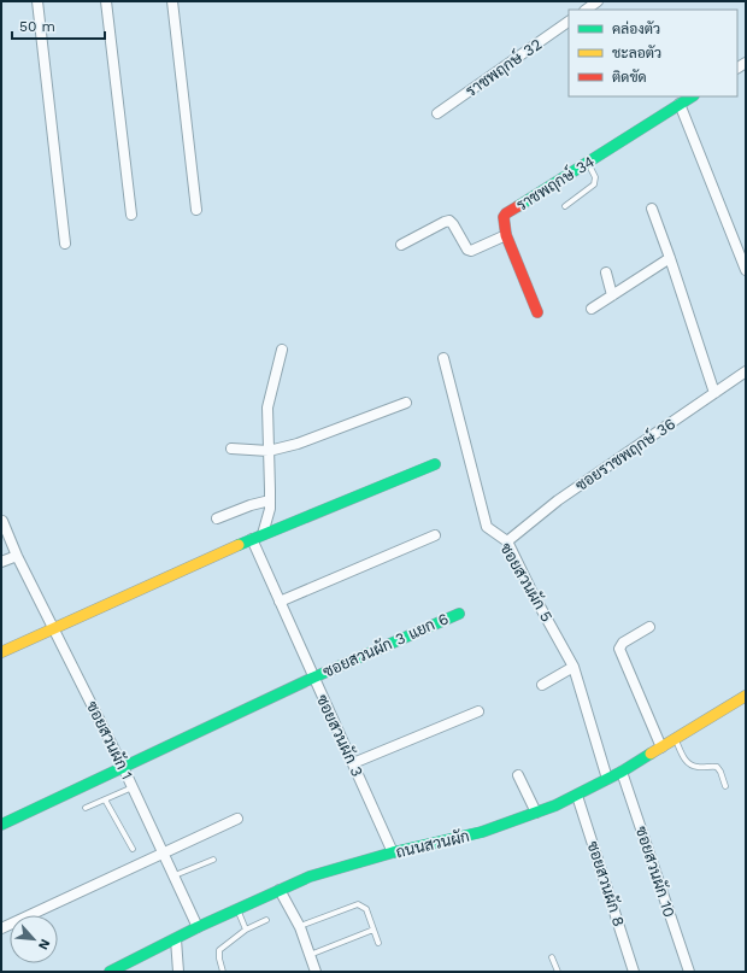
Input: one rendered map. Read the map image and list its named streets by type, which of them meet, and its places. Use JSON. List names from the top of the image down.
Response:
{
  "streets": {
    "street": [
      "ราชพฤกษ์ 32",
      "ราชพฤกษ์ 34",
      "ซอยราชพฤกษ์ 36",
      "ซอยสวนผัก 5",
      "ซอยสวนผัก 3 แยก 6",
      "ซอยสวนผัก 3",
      "ซอยสวนผัก 1",
      "ถนนสวนผัก",
      "ซอยสวนผัก 10",
      "ซอยสวนผัก 8"
    ]
  },
  "crossings": [
    ["ซอยราชพฤกษ์ 36", "ซอยสวนผัก 5"],
    ["ซอยสวนผัก 5", "ถนนสวนผัก"],
    ["ซอยสวนผัก 3 แยก 6", "ซอยสวนผัก 3"],
    ["ซอยสวนผัก 3 แยก 6", "ซอยสวนผัก 1"],
    ["ซอยสวนผัก 3", "ถนนสวนผัก"],
    ["ซอยสวนผัก 1", "ถนนสวนผัก"],
    ["ถนนสวนผัก", "ซอยสวนผัก 10"],
    ["ถนนสวนผัก", "ซอยสวนผัก 8"]
  ],
  "legend": ["คล่องตัว", "ชะลอตัว", "ติดขัด"],
  "scale_bar": "50 m",
  "north": "bottom right"
}
